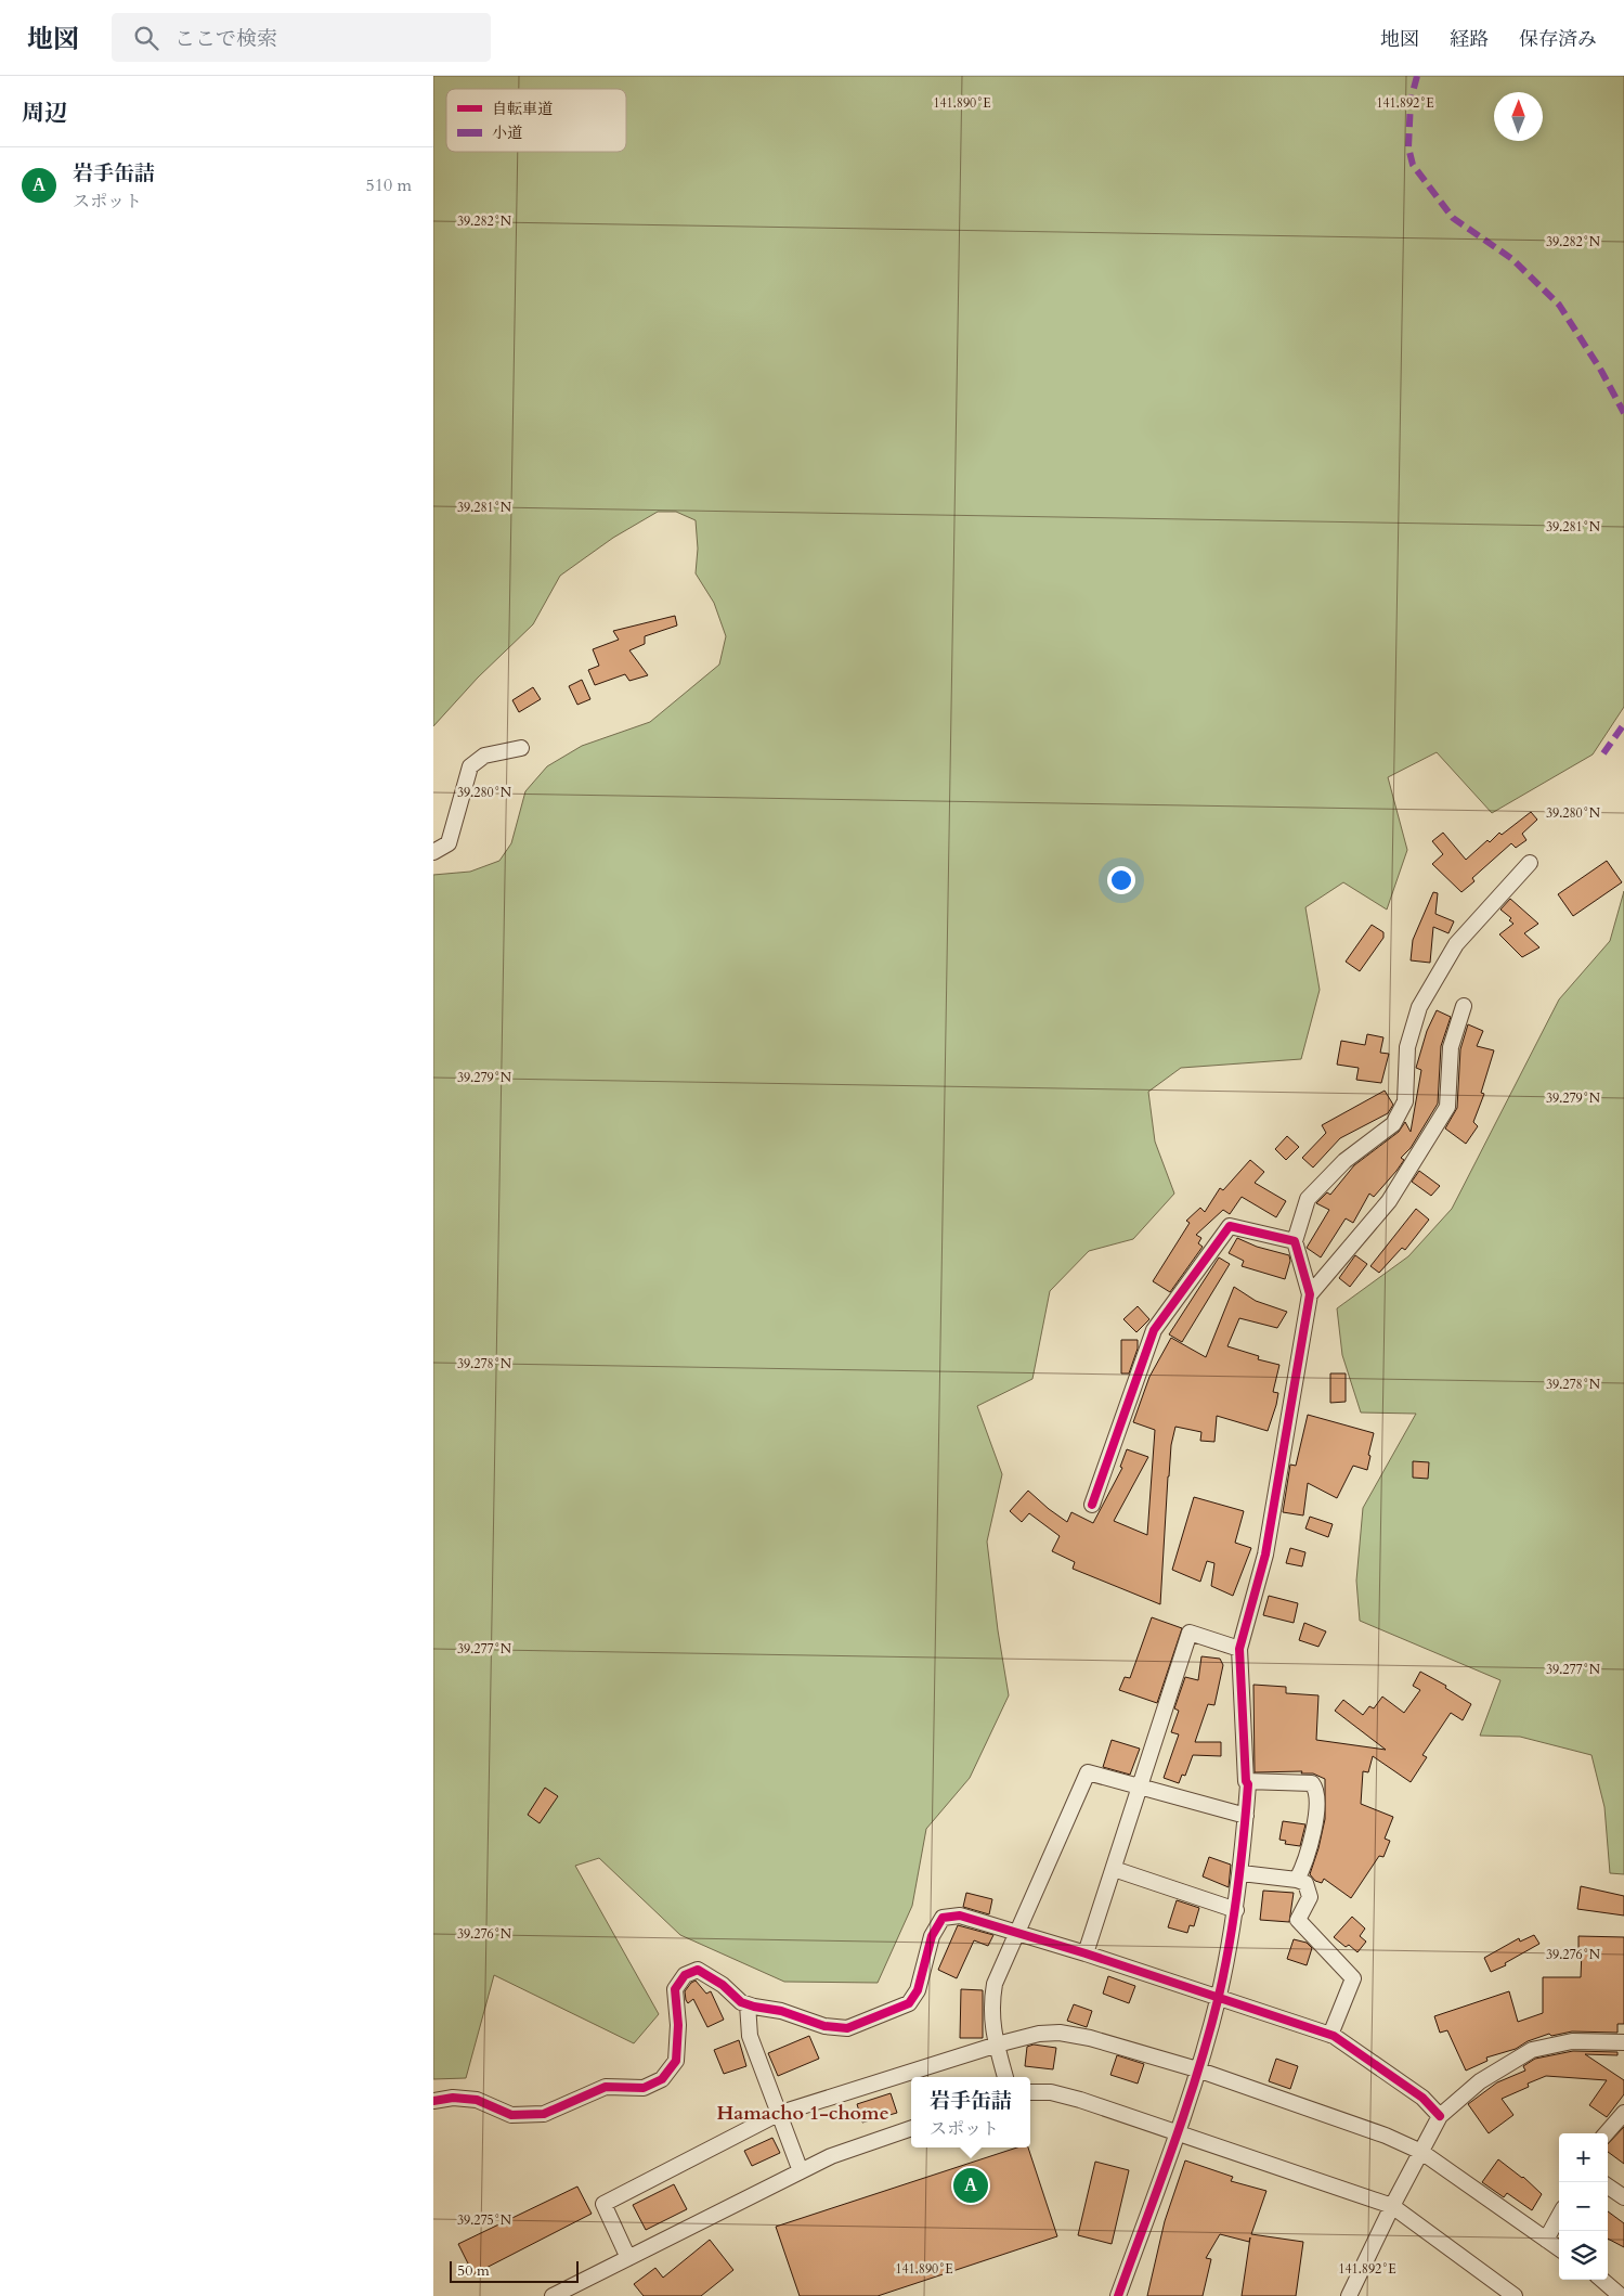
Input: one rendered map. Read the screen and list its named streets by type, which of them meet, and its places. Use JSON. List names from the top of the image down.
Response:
{
  "districts": ["Hamacho 1-chome"],
  "legend": ["自転車道", "小道"],
  "scale_bar": "50 m",
  "north": "top",
  "page": {
    "header": "地図",
    "search": "ここで検索",
    "nav": ["地図", "経路", "保存済み"],
    "heading": "周辺",
    "list": [
      {
        "mark": "A",
        "name": "岩手缶詰",
        "note": "スポット",
        "value": "510 m"
      }
    ],
    "popup": ["岩手缶詰", "スポット"],
    "map_buttons": ["+", "−"],
    "pins": "A",
    "scale": "50 m"
  },
  "coordinates": [
    "141.890°E",
    "141.892°E",
    "39.282°N",
    "39.281°N",
    "39.280°N",
    "39.279°N",
    "39.278°N",
    "39.277°N",
    "39.276°N",
    "39.275°N"
  ]
}
